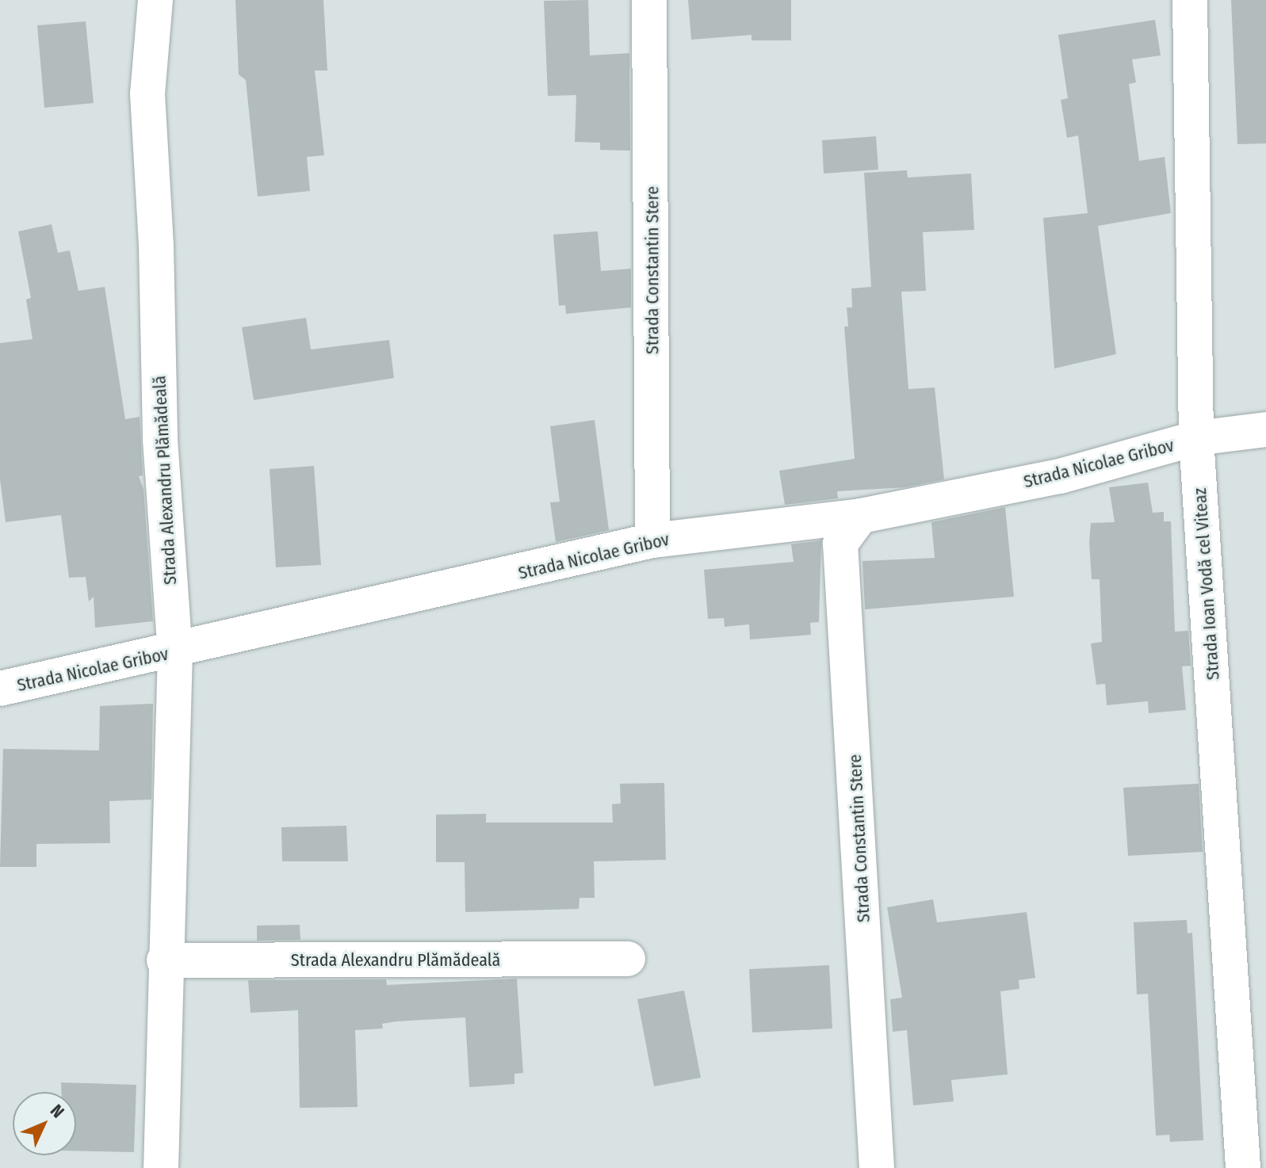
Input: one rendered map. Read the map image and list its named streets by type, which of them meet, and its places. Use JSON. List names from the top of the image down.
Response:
{
  "streets": {
    "street": [
      "Strada Constantin Stere",
      "Strada Nicolae Gribov",
      "Strada Alexandru Plămădeală",
      "Strada Ioan Vodă cel Viteaz"
    ]
  },
  "crossings": [
    ["Strada Constantin Stere", "Strada Nicolae Gribov"],
    ["Strada Nicolae Gribov", "Strada Alexandru Plămădeală"],
    ["Strada Nicolae Gribov", "Strada Ioan Vodă cel Viteaz"]
  ],
  "north": "top right"
}
